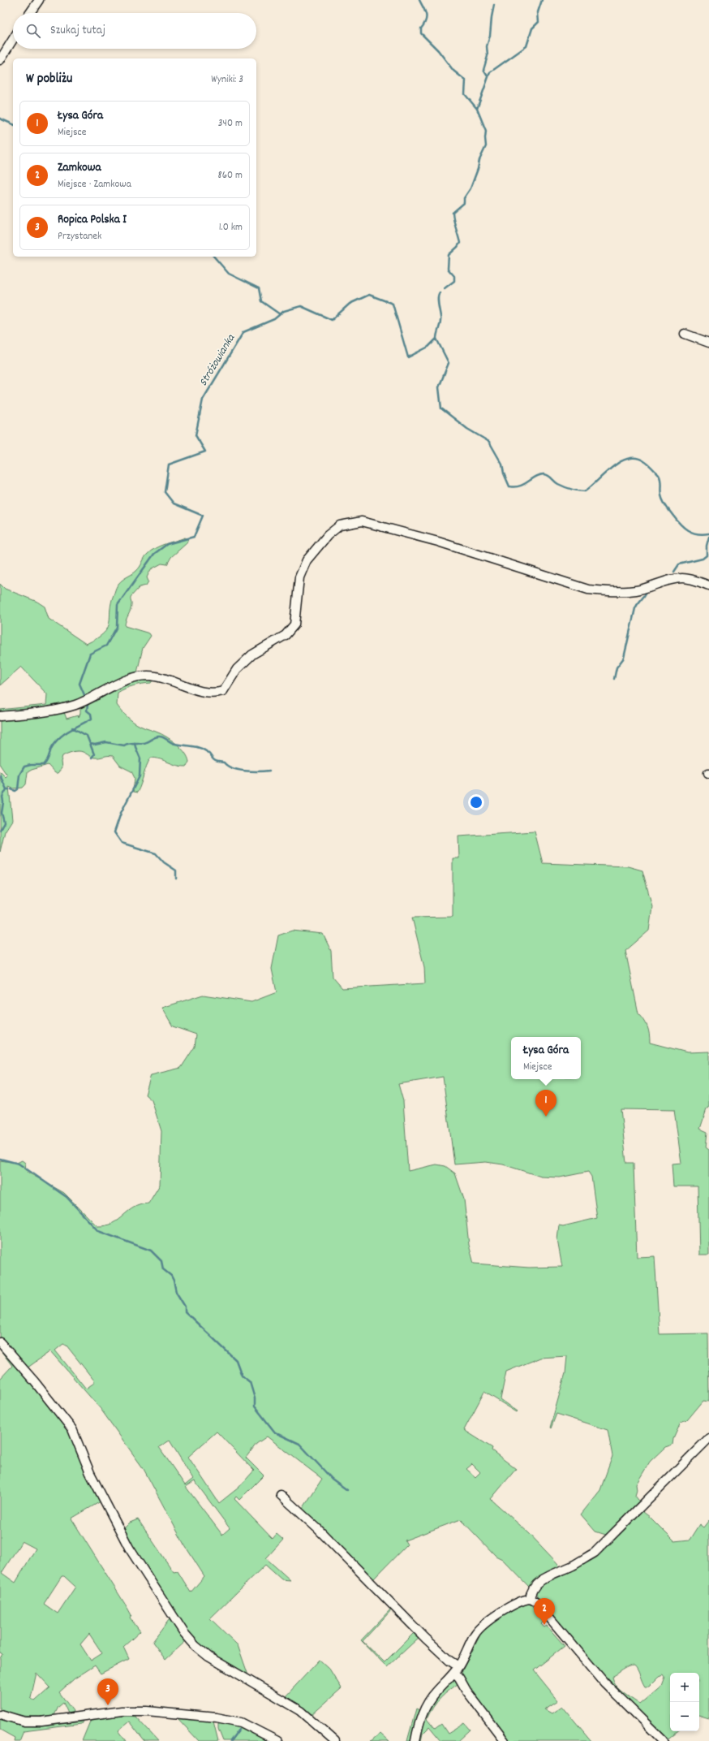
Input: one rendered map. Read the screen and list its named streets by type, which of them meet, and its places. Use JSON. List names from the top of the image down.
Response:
{
  "water": ["Stróżowianka"],
  "page": {
    "search": "Szukaj tutaj",
    "heading": ["W pobliżu", "Wyniki: 3"],
    "list": [
      {
        "mark": "1",
        "name": "Łysa Góra",
        "note": "Miejsce",
        "value": "340 m"
      },
      {
        "mark": "2",
        "name": "Zamkowa",
        "note": "Miejsce · Zamkowa",
        "value": "860 m"
      },
      {
        "mark": "3",
        "name": "Ropica Polska I",
        "note": "Przystanek",
        "value": "1.0 km"
      }
    ],
    "popup": ["Łysa Góra", "Miejsce"],
    "pins": ["1", "2", "3"],
    "map_buttons": ["+", "−"]
  }
}
